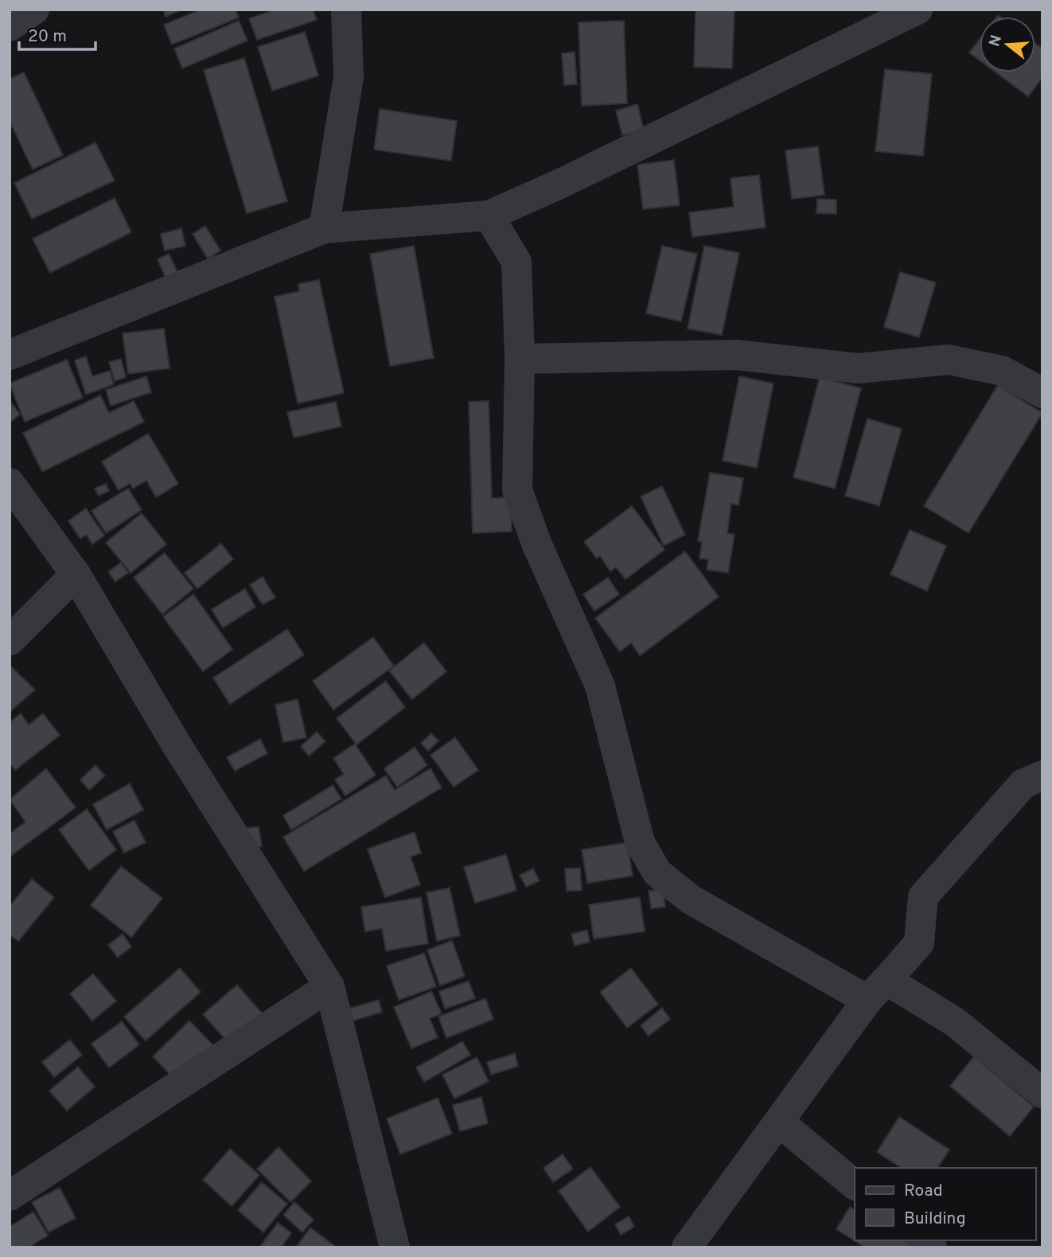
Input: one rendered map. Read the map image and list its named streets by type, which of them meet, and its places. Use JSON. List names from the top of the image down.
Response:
{
  "legend": ["Road", "Building"],
  "scale_bar": "20 m",
  "north": "left"
}
